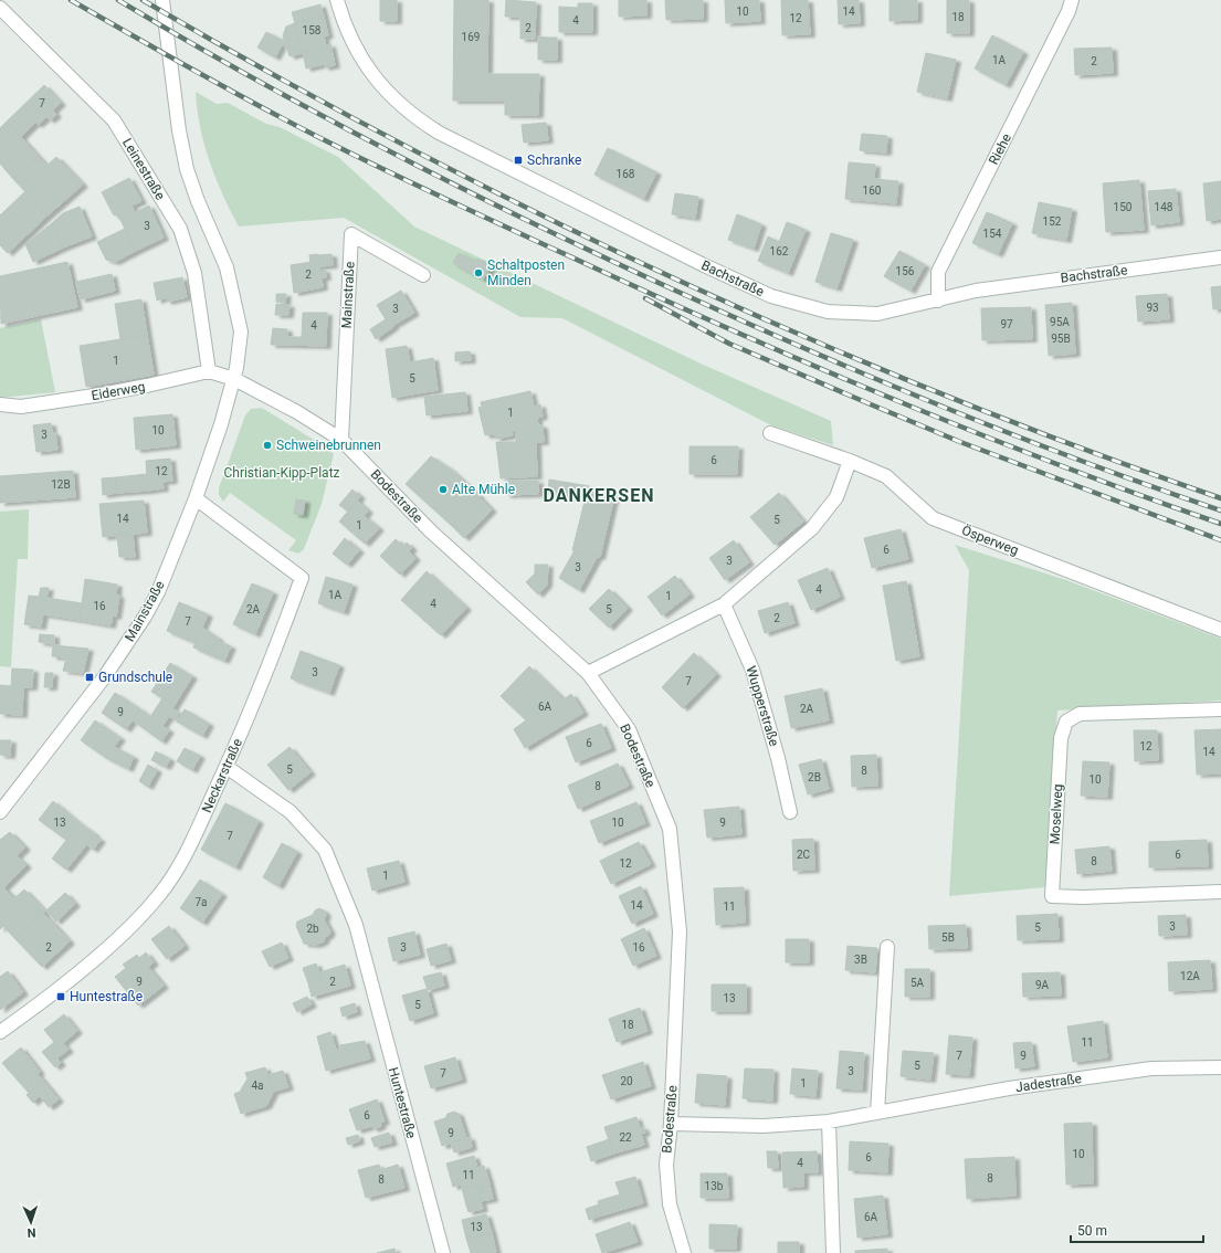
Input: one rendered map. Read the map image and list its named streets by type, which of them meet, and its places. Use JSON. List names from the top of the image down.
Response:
{
  "streets": {
    "street": [
      "Riehe",
      "Leinestraße",
      "Bachstraße",
      "Mainstraße",
      "Eiderweg",
      "Bodestraße",
      "Ösperweg",
      "Wupperstraße",
      "Neckarstraße",
      "Moselweg",
      "Jadestraße",
      "Huntestraße"
    ]
  },
  "crossings": [
    ["Riehe", "Bachstraße"],
    ["Leinestraße", "Eiderweg"],
    ["Mainstraße", "Eiderweg"],
    ["Mainstraße", "Bodestraße"],
    ["Mainstraße", "Neckarstraße"],
    ["Eiderweg", "Bodestraße"],
    ["Bodestraße", "Jadestraße"],
    ["Neckarstraße", "Huntestraße"]
  ],
  "districts": ["DANKERSEN"],
  "parks": ["Christian-Kipp-Platz"],
  "places": {
    "transit": ["Schranke", "Grundschule", "Huntestraße"],
    "other": ["Schaltposten Minden", "Schweinebrunnen", "Alte Mühle"]
  },
  "house_numbers": [
    "10",
    "14",
    "18",
    "12",
    "4",
    "2",
    "158",
    "169",
    "1A",
    "2",
    "7",
    "168",
    "160",
    "150",
    "148",
    "152",
    "3",
    "154",
    "162",
    "156",
    "2",
    "93",
    "3",
    "95A",
    "97",
    "4",
    "95B",
    "1",
    "5",
    "1",
    "10",
    "3",
    "6",
    "12",
    "12B",
    "14",
    "5",
    "1",
    "6",
    "3",
    "3",
    "4",
    "1A",
    "1",
    "4",
    "16",
    "2A",
    "5",
    "2",
    "7",
    "3",
    "7",
    "6A",
    "2A",
    "9",
    "6",
    "12",
    "14",
    "5",
    "8",
    "2B",
    "10",
    "8",
    "13",
    "10",
    "9",
    "7",
    "2C",
    "6",
    "8",
    "12",
    "1",
    "7a",
    "14",
    "11",
    "3",
    "5",
    "2b",
    "5B",
    "2",
    "3",
    "16",
    "3B",
    "12A",
    "9",
    "2",
    "5A",
    "9A",
    "13",
    "5",
    "18",
    "11",
    "7",
    "9",
    "5",
    "3",
    "7",
    "20",
    "1",
    "4a",
    "6",
    "9",
    "22",
    "10",
    "6",
    "4",
    "11",
    "8",
    "8",
    "13b",
    "6A",
    "13"
  ],
  "scale_bar": "50 m",
  "north": "bottom"
}
